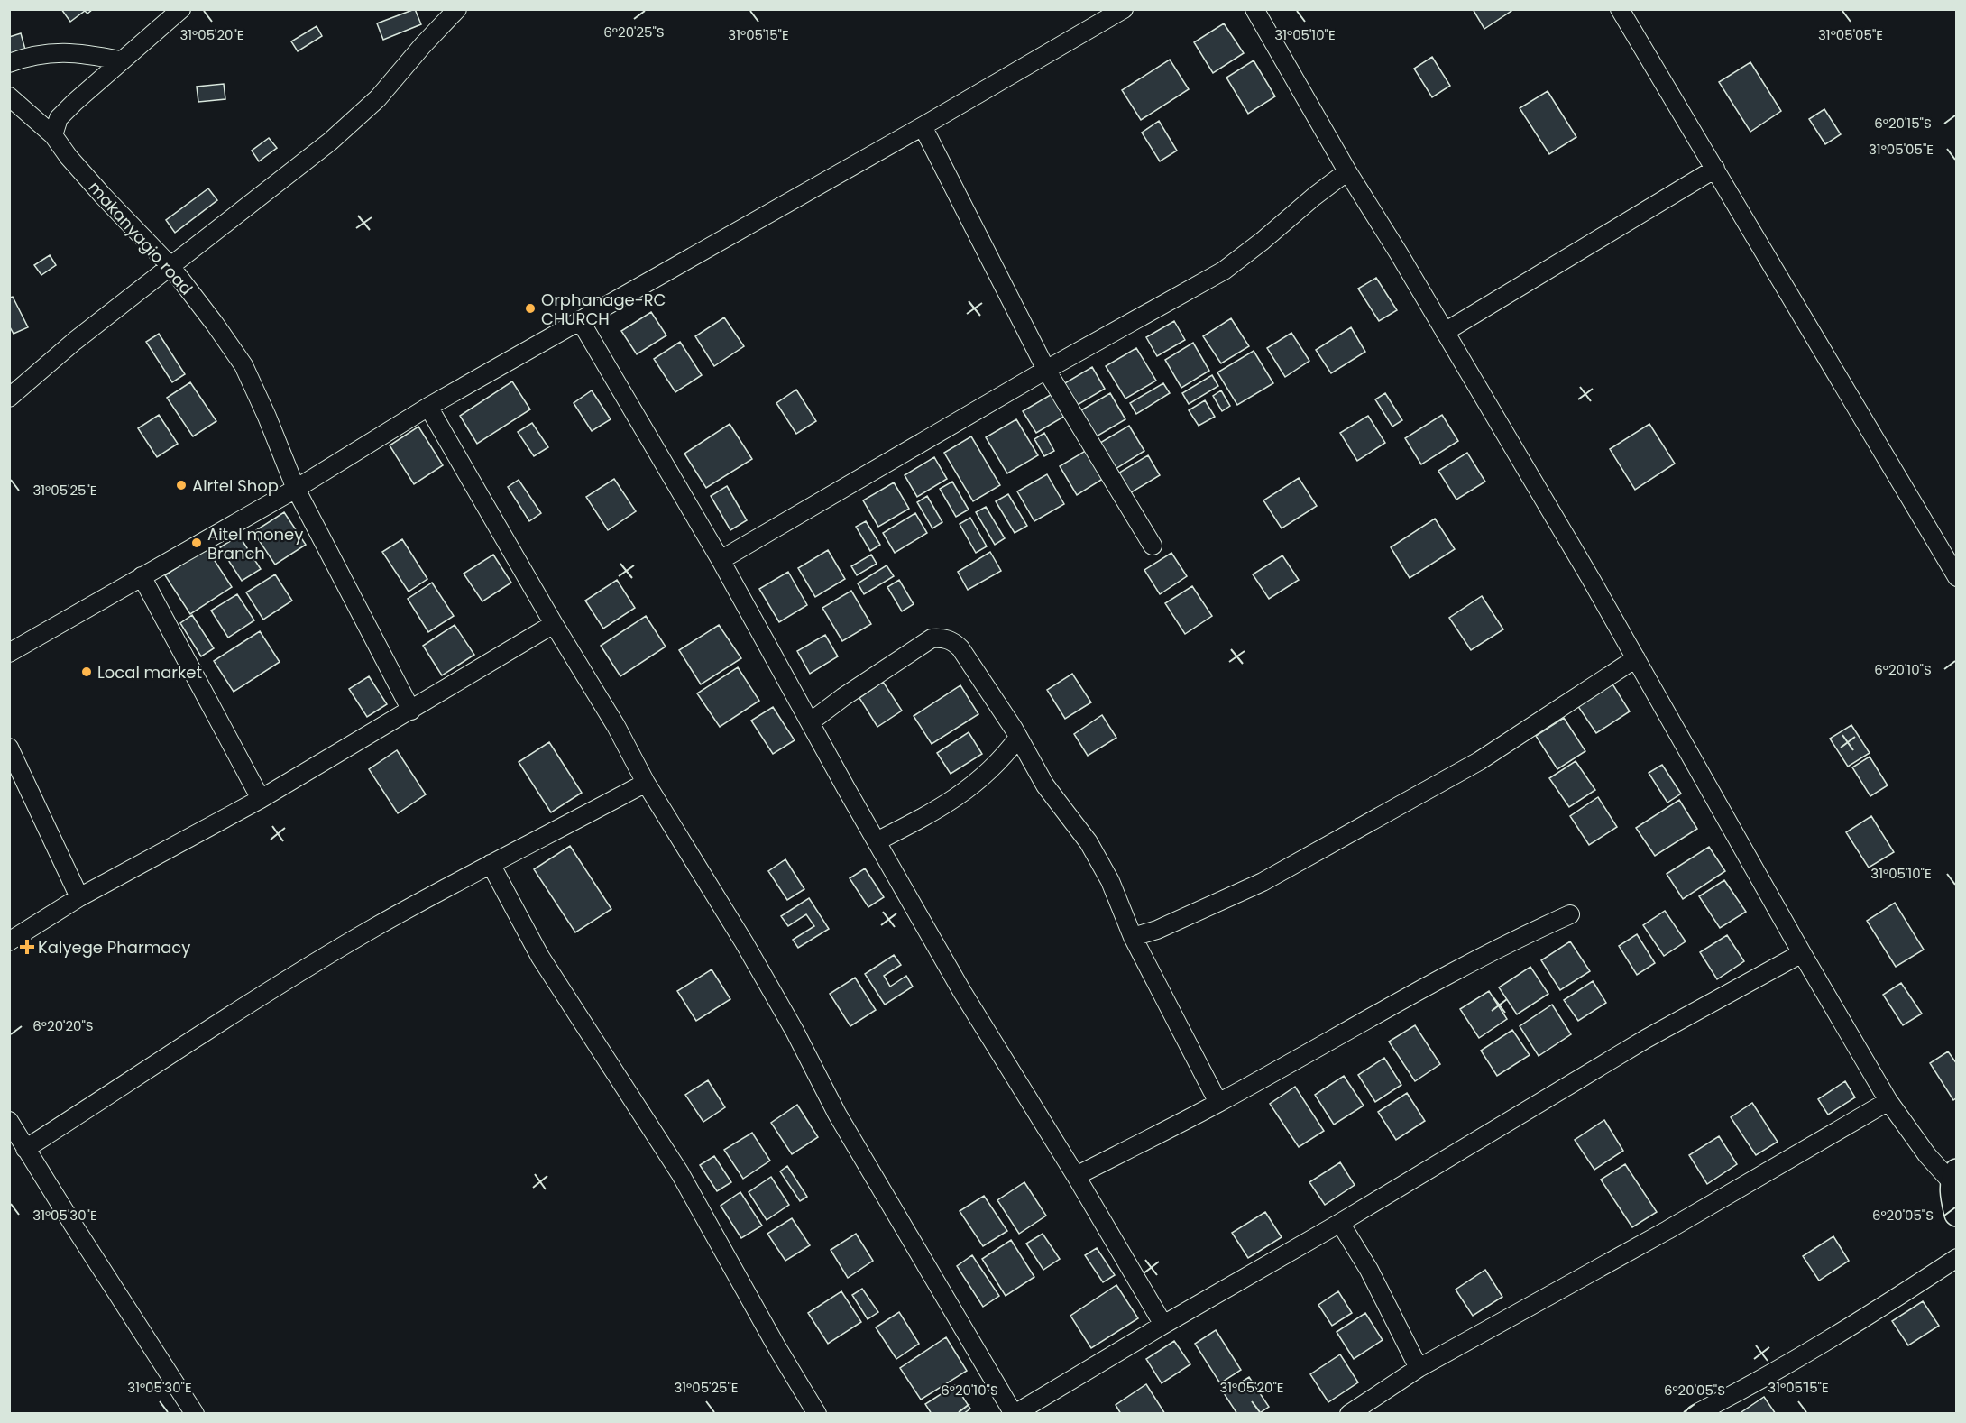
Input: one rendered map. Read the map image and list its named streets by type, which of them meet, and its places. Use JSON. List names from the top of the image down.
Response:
{
  "streets": {
    "street": ["makanyagio road"]
  },
  "places": {
    "other": [
      "Orphanage-RC CHURCH",
      "Airtel Shop",
      "Aitel money Branch",
      "Local market"
    ],
    "health": ["Kalyege Pharmacy"]
  },
  "coordinates": [
    "6°20'25\"S",
    "31°05'20\"E",
    "31°05'05\"E",
    "31°05'15\"E",
    "31°05'10\"E",
    "6°20'15\"S",
    "31°05'25\"E",
    "6°20'10\"S",
    "6°20'20\"S",
    "31°05'30\"E",
    "6°20'05\"S"
  ]
}
